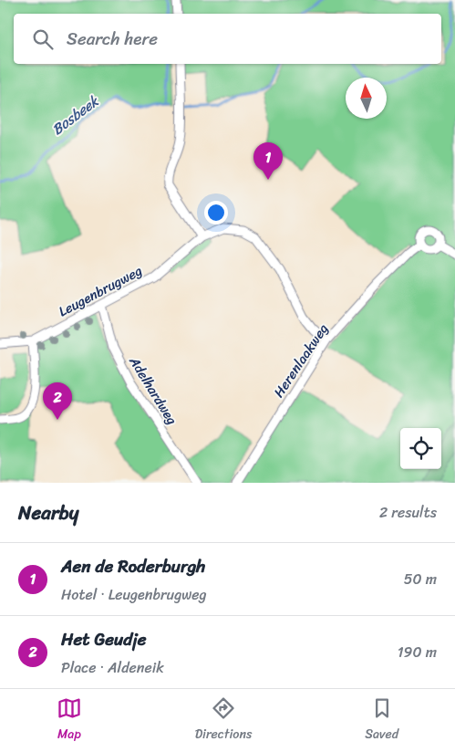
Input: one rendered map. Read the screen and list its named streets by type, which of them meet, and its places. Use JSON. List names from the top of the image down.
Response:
{
  "streets": {
    "street": ["Leugenbrugweg", "Herenlaakweg", "Adelhardweg"]
  },
  "crossings": [
    ["Leugenbrugweg", "Herenlaakweg"],
    ["Leugenbrugweg", "Adelhardweg"]
  ],
  "water": ["Bosbeek"],
  "north": "top",
  "page": {
    "search": "Search here",
    "pins": ["1", "2"],
    "heading": ["Nearby", "2 results"],
    "list": [
      {
        "mark": "1",
        "name": "Aen de Roderburgh",
        "note": "Hotel · Leugenbrugweg",
        "value": "50 m"
      },
      {
        "mark": "2",
        "name": "Het Geudje",
        "note": "Place · Aldeneik",
        "value": "190 m"
      }
    ],
    "nav": ["Map", "Directions", "Saved"]
  }
}
